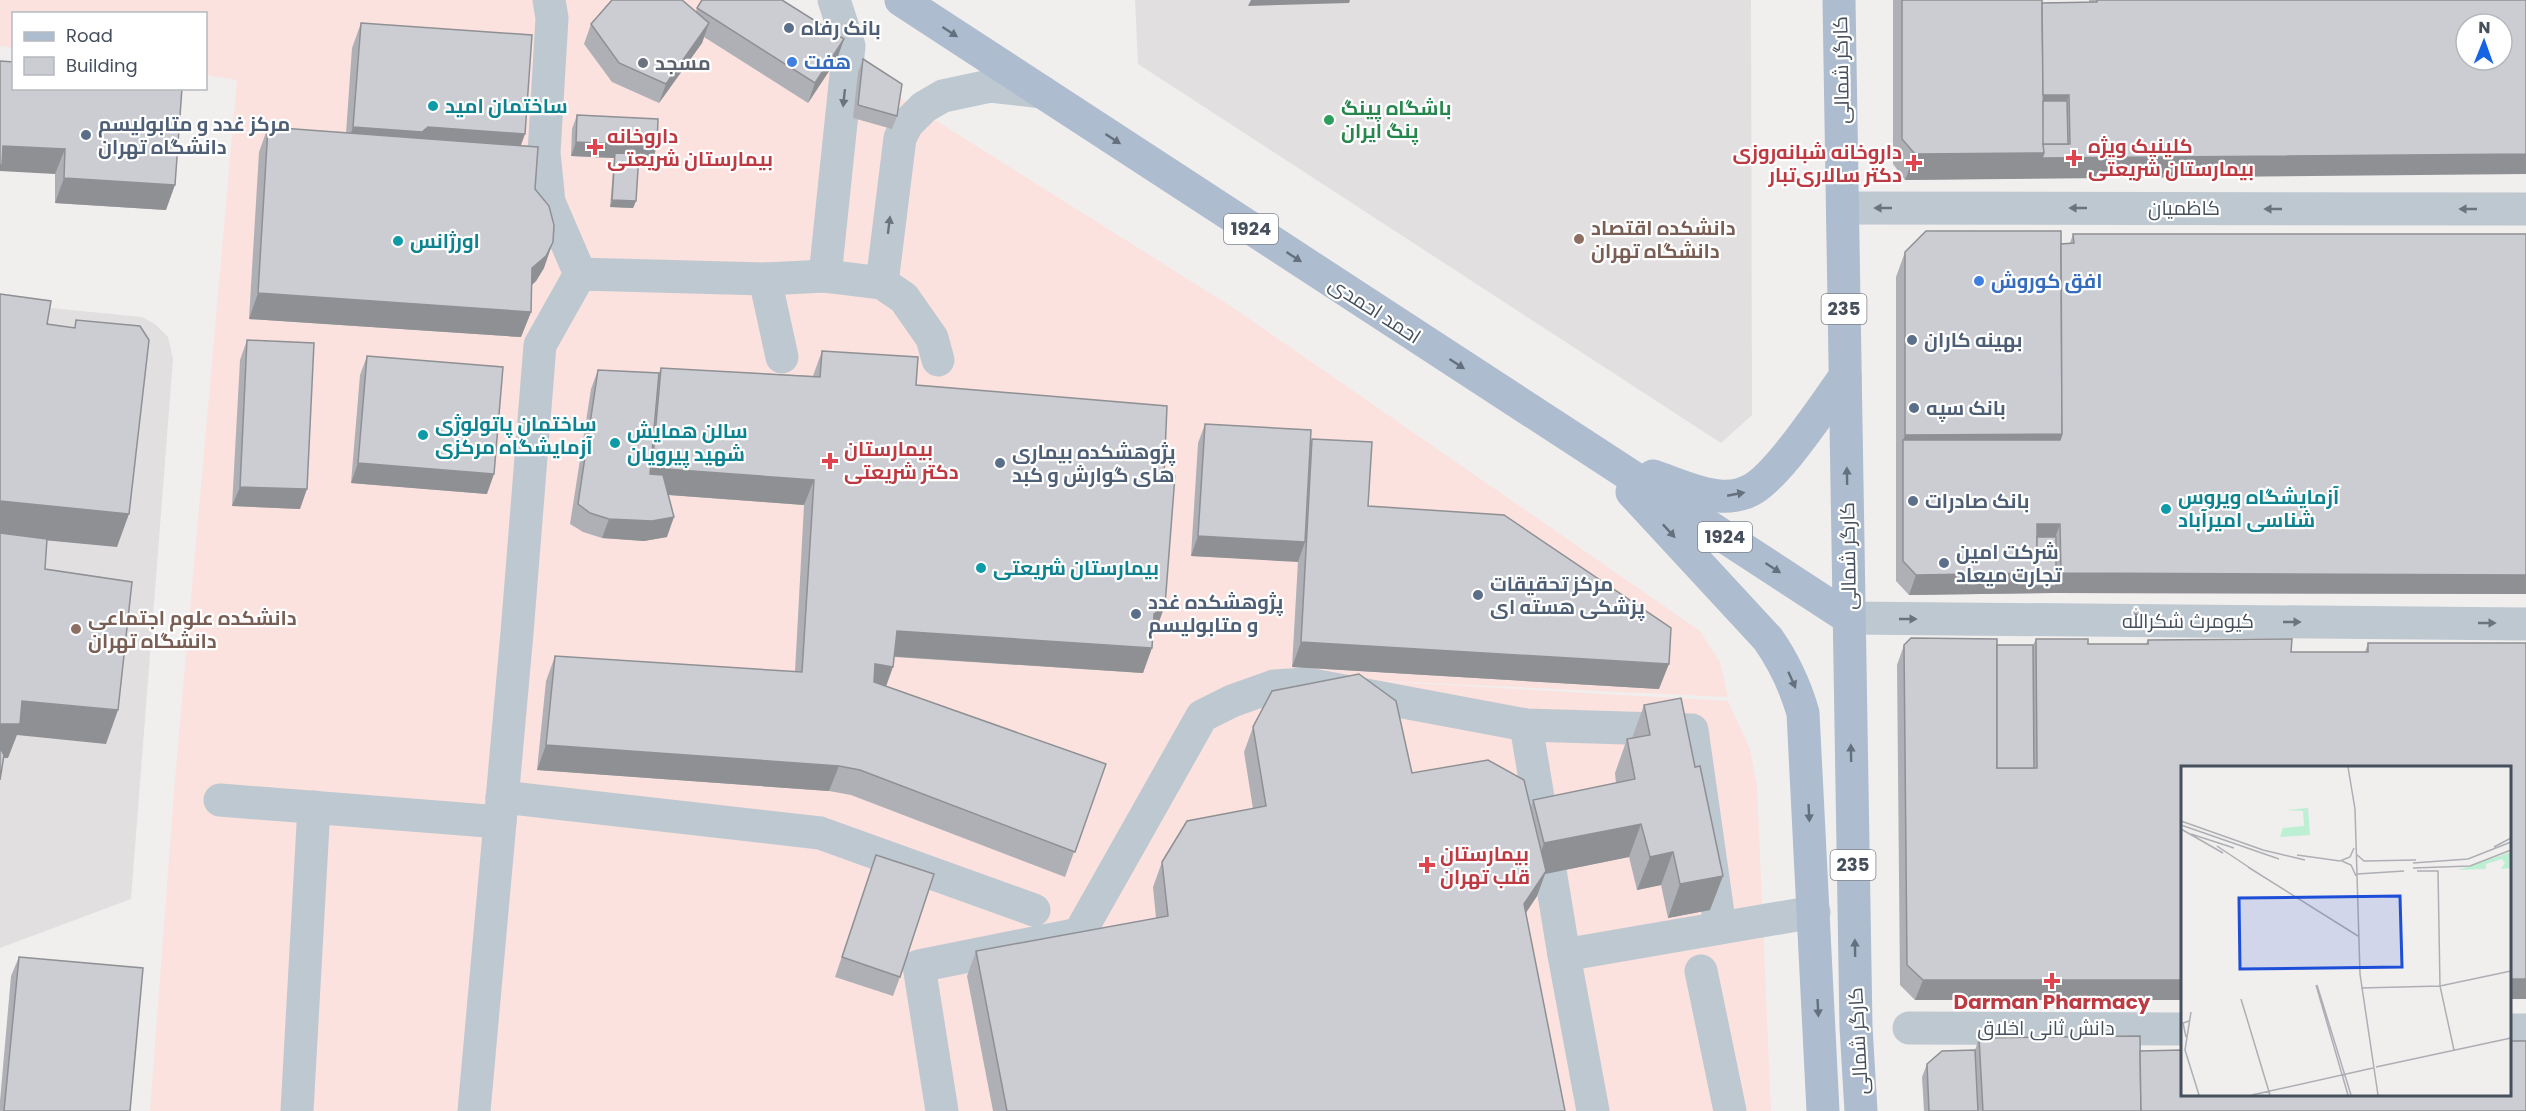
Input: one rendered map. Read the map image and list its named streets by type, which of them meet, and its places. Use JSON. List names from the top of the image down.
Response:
{
  "streets": {
    "main road": [
      "کارگر شمالی",
      "1924",
      "235",
      "احمد احمدی"
    ],
    "street": ["کاظمیان", "کیومرث شکرالله", "دانش ثانی اخلاق"]
  },
  "crossings": [
    ["کارگر شمالی", "کاظمیان"],
    ["کارگر شمالی", "احمد احمدی"],
    ["کارگر شمالی", "کیومرث شکرالله"],
    ["احمد احمدی", "کیومرث شکرالله"]
  ],
  "one_way": ["کاظمیان", "احمد احمدی", "کیومرث شکرالله"],
  "places": {
    "other": [
      "بانک رفاه",
      "هفت",
      "مسجد",
      "ساختمان امید",
      "باشگاه پینگ پنگ ایران",
      "مرکز غدد و متابولیسم دانشگاه تهران",
      "دانشکده اقتصاد دانشگاه تهران",
      "اورژانس",
      "افق کوروش",
      "بهینه کاران",
      "بانک سپه",
      "ساختمان پاتولوژی آزمایشگاه مرکزی",
      "سالن همایش شهید پیرویان",
      "پژوهشکده بیماری های گوارش و کبد",
      "بانک صادرات",
      "آزمایشگاه ویروس شناسی امیرآباد",
      "شرکت امین تجارت میعاد",
      "بیمارستان شریعتی",
      "مرکز تحقیقات پزشکی هسته ای",
      "پژوهشکده غدد و متابولیسم",
      "دانشکده علوم اجتماعی دانشگاه تهران"
    ],
    "health": [
      "داروخانه بیمارستان شریعتی",
      "کلینیک ویژه بیمارستان شریعتی",
      "داروخانه شبانه‌روزی دکتر سالاری‌تبار",
      "بیمارستان دکتر شریعتی",
      "بیمارستان قلب تهران",
      "Darman Pharmacy"
    ]
  },
  "legend": ["Road", "Building"],
  "north": "top"
}
